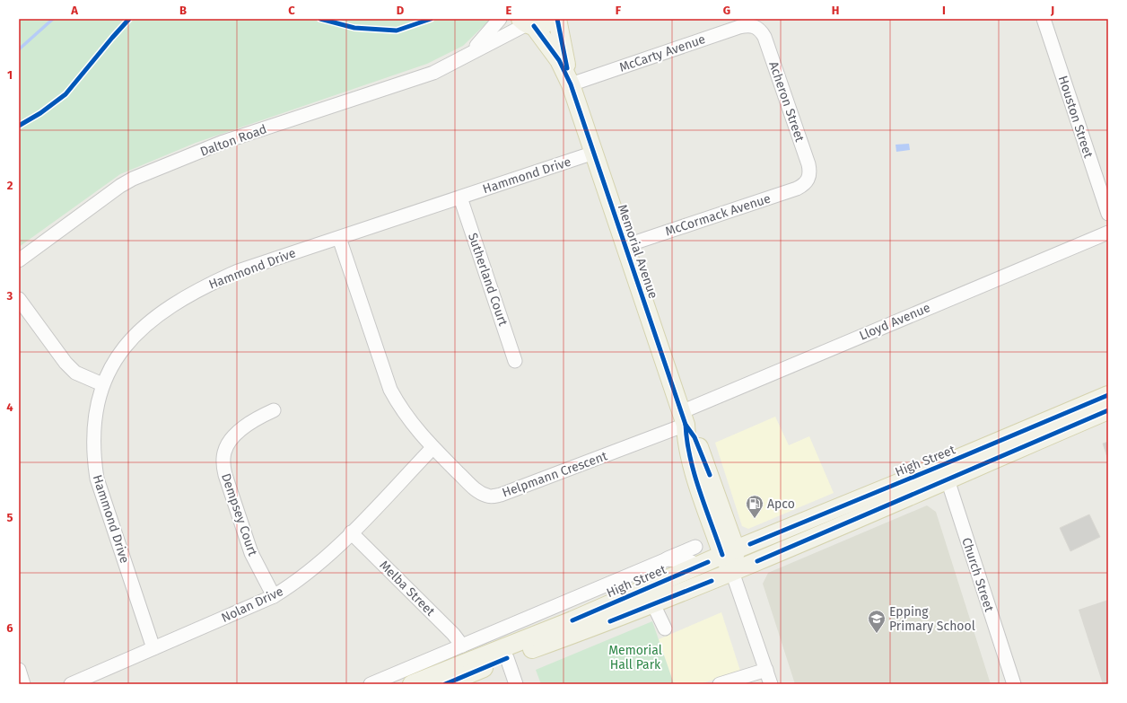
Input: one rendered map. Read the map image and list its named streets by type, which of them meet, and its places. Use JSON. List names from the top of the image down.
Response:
{
  "streets": {
    "main road": ["Memorial Avenue", "High Street"],
    "street": [
      "McCarty Avenue",
      "Acheron Street",
      "Houston Street",
      "Dalton Road",
      "Hammond Drive",
      "McCormack Avenue",
      "Sutherland Court",
      "Lloyd Avenue",
      "Helpmann Crescent",
      "Dempsey Court",
      "Church Street",
      "Melba Street",
      "Nolan Drive"
    ]
  },
  "crossings": [
    ["McCarty Avenue", "Acheron Street"],
    ["McCarty Avenue", "Memorial Avenue"],
    ["Acheron Street", "McCormack Avenue"],
    ["Dalton Road", "Memorial Avenue"],
    ["Hammond Drive", "Memorial Avenue"],
    ["Hammond Drive", "Sutherland Court"],
    ["Hammond Drive", "Helpmann Crescent"],
    ["Hammond Drive", "Nolan Drive"],
    ["McCormack Avenue", "Memorial Avenue"],
    ["Memorial Avenue", "Lloyd Avenue"],
    ["Memorial Avenue", "High Street"],
    ["Memorial Avenue", "Helpmann Crescent"],
    ["Lloyd Avenue", "Helpmann Crescent"],
    ["High Street", "Church Street"],
    ["Helpmann Crescent", "Nolan Drive"],
    ["Dempsey Court", "Nolan Drive"],
    ["Melba Street", "Nolan Drive"]
  ],
  "parks": ["Memorial Hall Park"],
  "places": {
    "fuel station": ["Apco"],
    "school or university": ["Epping Primary School"]
  },
  "grid": {
    "columns": [
      "A",
      "B",
      "C",
      "D",
      "E",
      "F",
      "G",
      "H",
      "I",
      "J"
    ],
    "rows": [
      "1",
      "2",
      "3",
      "4",
      "5",
      "6"
    ]
  }
}
